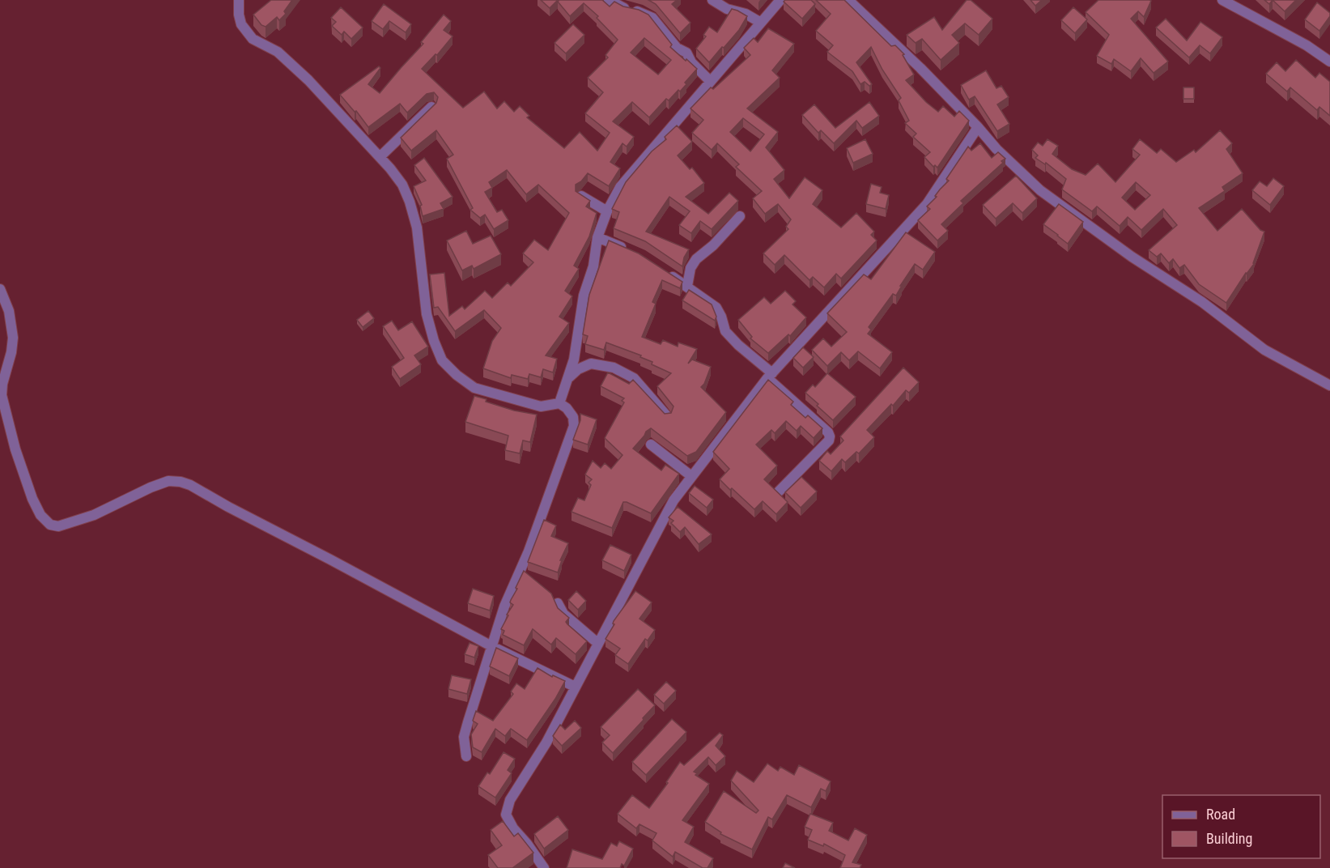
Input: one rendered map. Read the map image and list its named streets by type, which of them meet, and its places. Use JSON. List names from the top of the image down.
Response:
{
  "legend": ["Road", "Building"]
}
